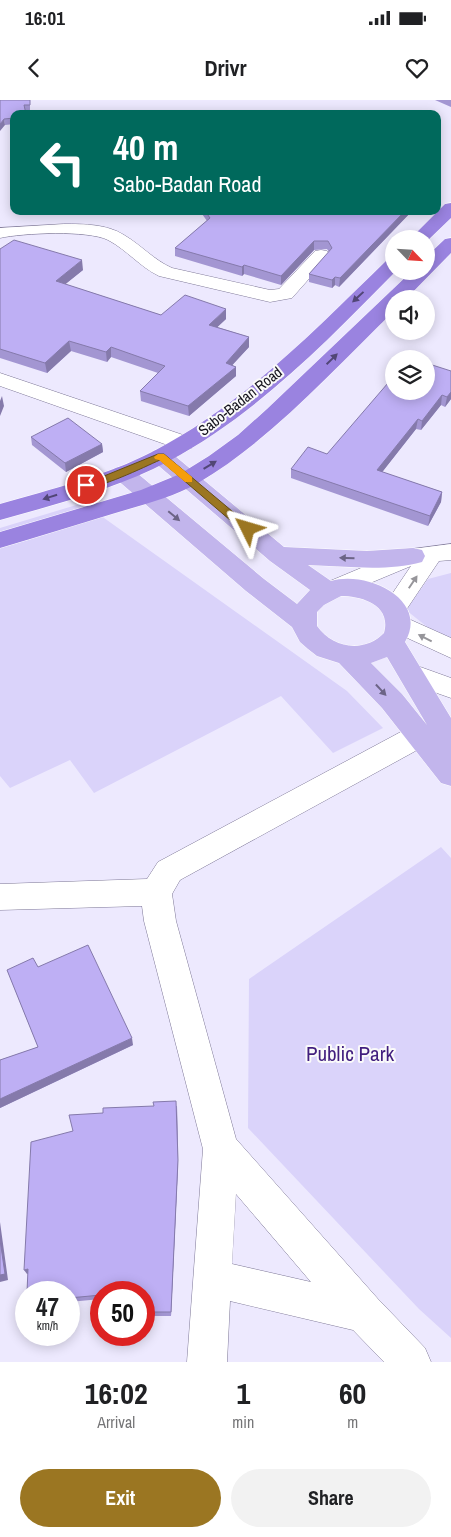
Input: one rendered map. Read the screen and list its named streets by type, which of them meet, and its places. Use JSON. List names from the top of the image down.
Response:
{
  "streets": {
    "highway": ["Sabo-Badan Road"]
  },
  "parks": ["Public Park"],
  "north": "bottom right",
  "page": {
    "status": "16:01",
    "header": "Drivr",
    "turn": ["40 m", "Sabo-Badan Road"],
    "speed": "47 km/h",
    "limit": "50",
    "eta": [
      "16:02",
      "Arrival",
      "1",
      "min",
      "60",
      "m"
    ],
    "buttons": ["Exit", "Share"]
  }
}
